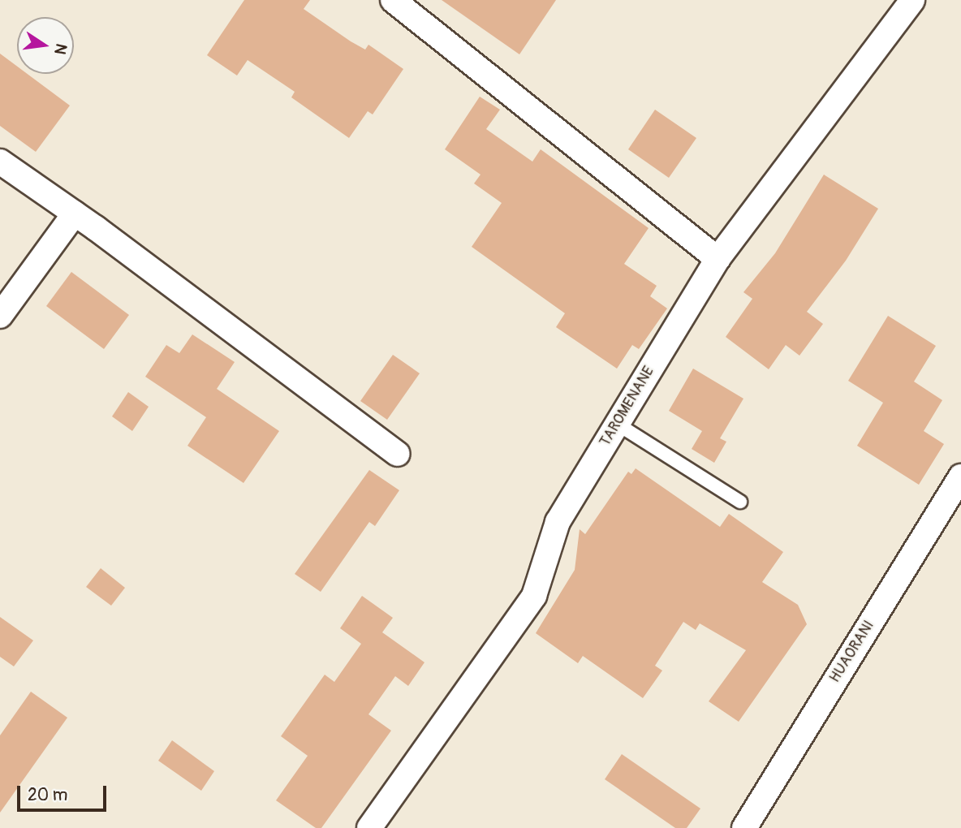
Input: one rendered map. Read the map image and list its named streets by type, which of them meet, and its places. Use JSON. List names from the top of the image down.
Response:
{
  "streets": {
    "street": ["TAROMENANE", "HUAORANI"]
  },
  "scale_bar": "20 m",
  "north": "right"
}
